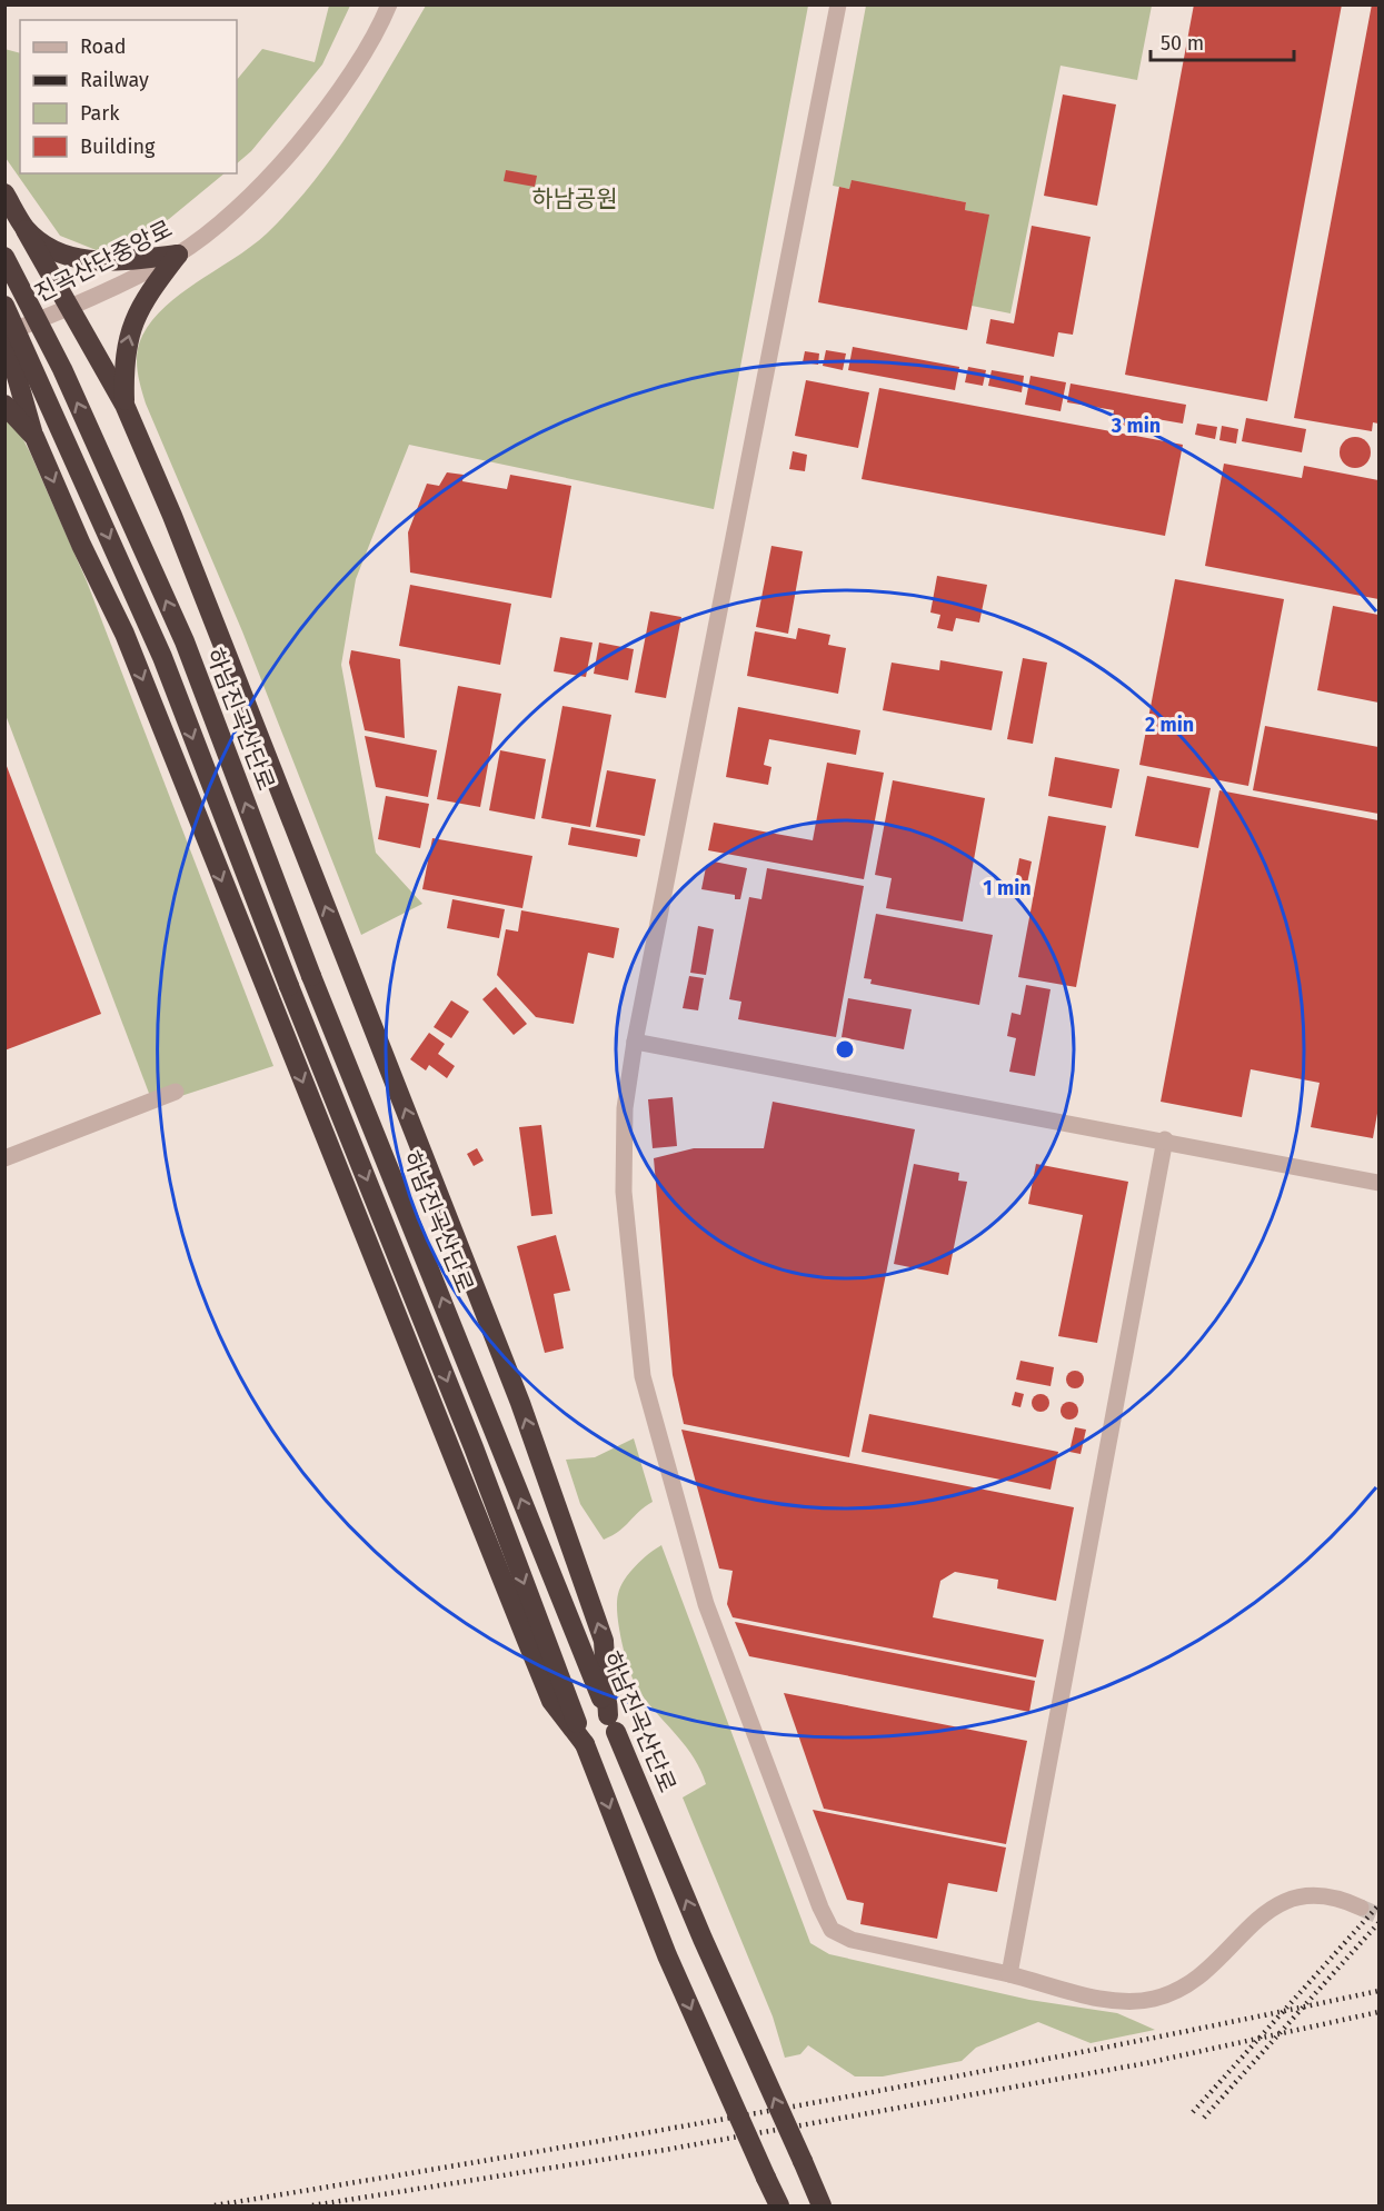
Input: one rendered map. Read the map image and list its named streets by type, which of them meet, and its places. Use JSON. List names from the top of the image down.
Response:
{
  "streets": {
    "highway": ["하남진곡산단로"],
    "street": ["진곡산단중앙로"]
  },
  "parks": ["하남공원"],
  "legend": [
    "Road",
    "Railway",
    "Park",
    "Building"
  ],
  "scale_bar": "50 m",
  "rings": ["3 min", "2 min", "1 min"]
}
